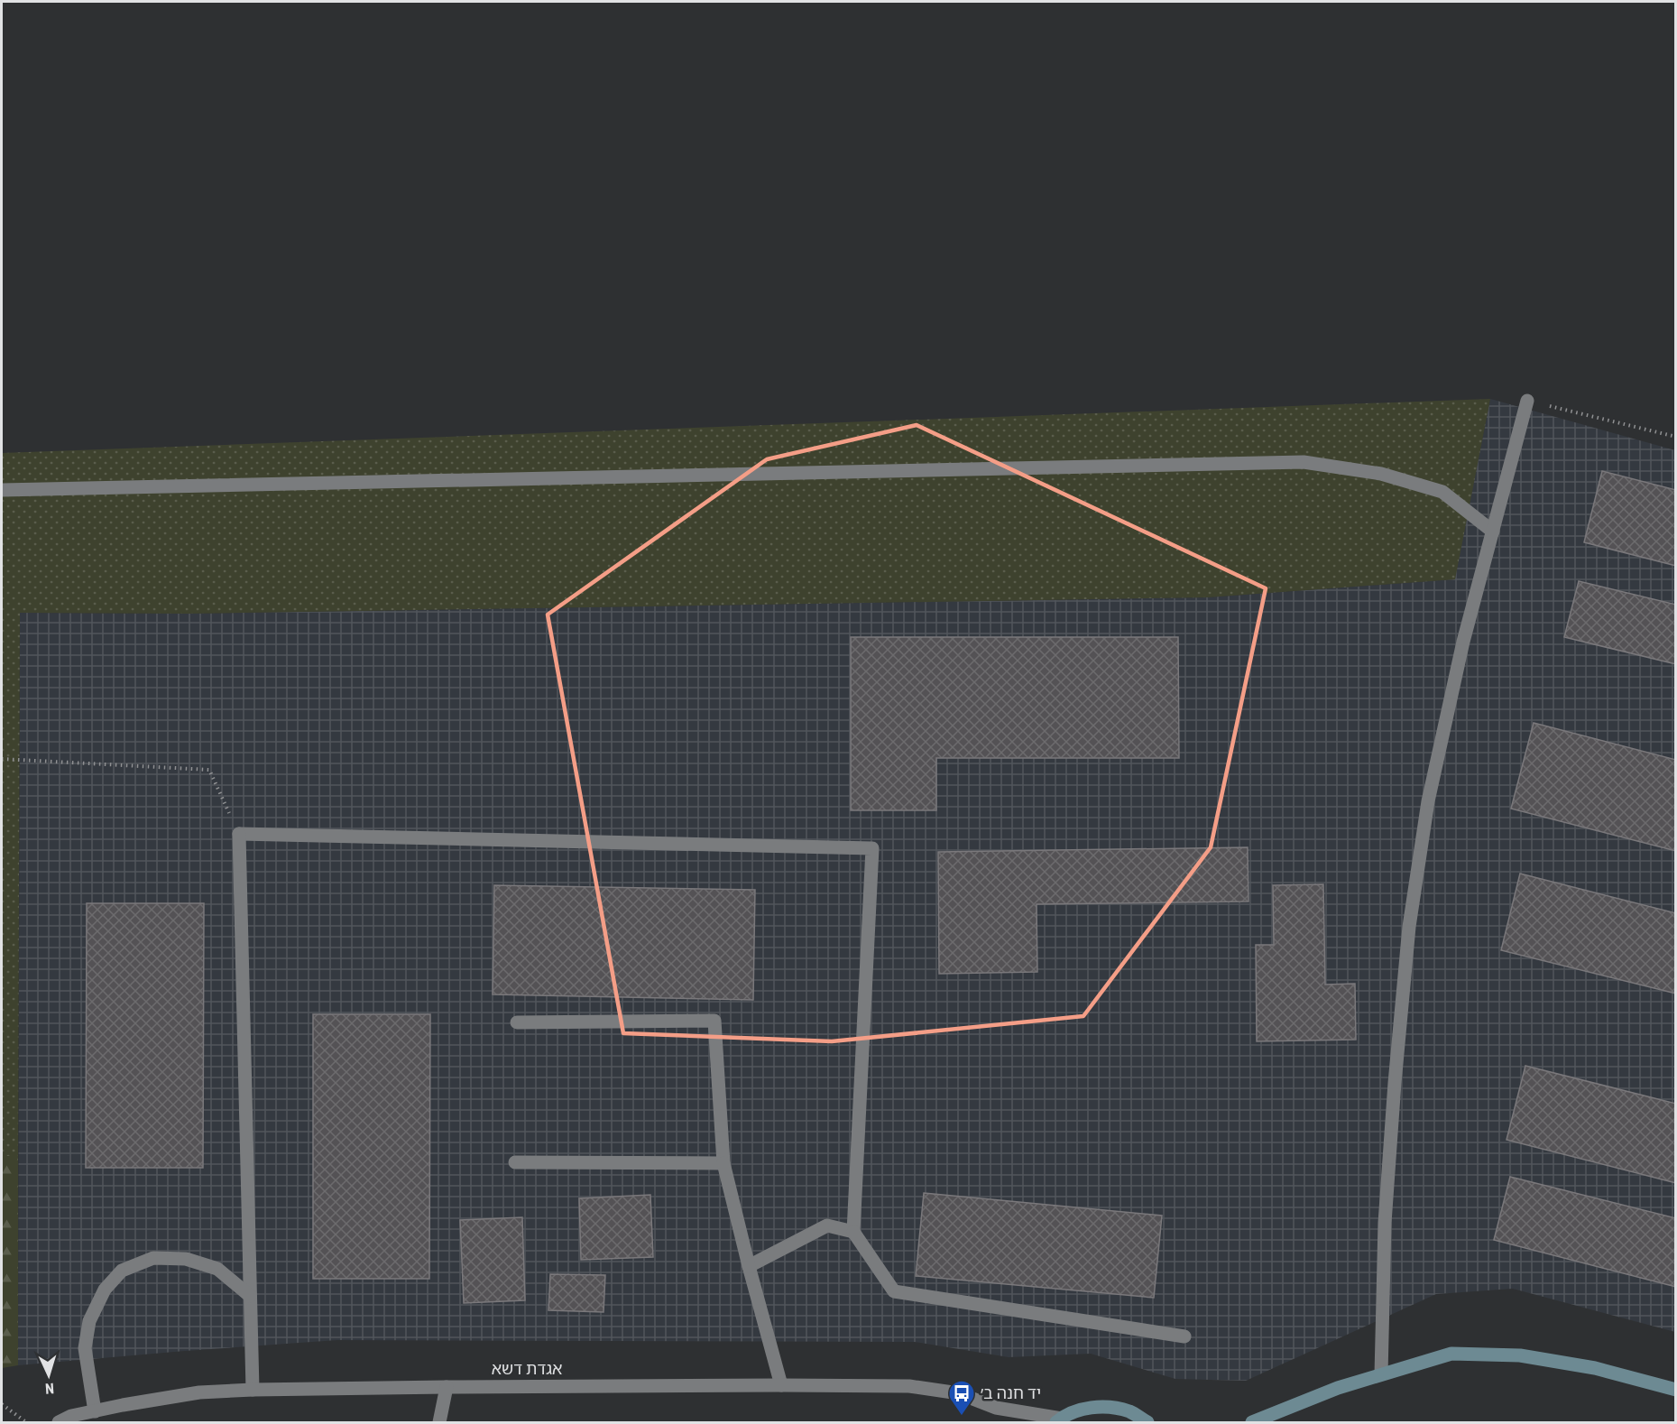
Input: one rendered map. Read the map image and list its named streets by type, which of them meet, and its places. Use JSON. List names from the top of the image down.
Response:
{
  "streets": {
    "street": ["אגדת דשא"]
  },
  "places": {
    "bus stop": ["יד חנה ב׳"]
  },
  "north": "bottom"
}
